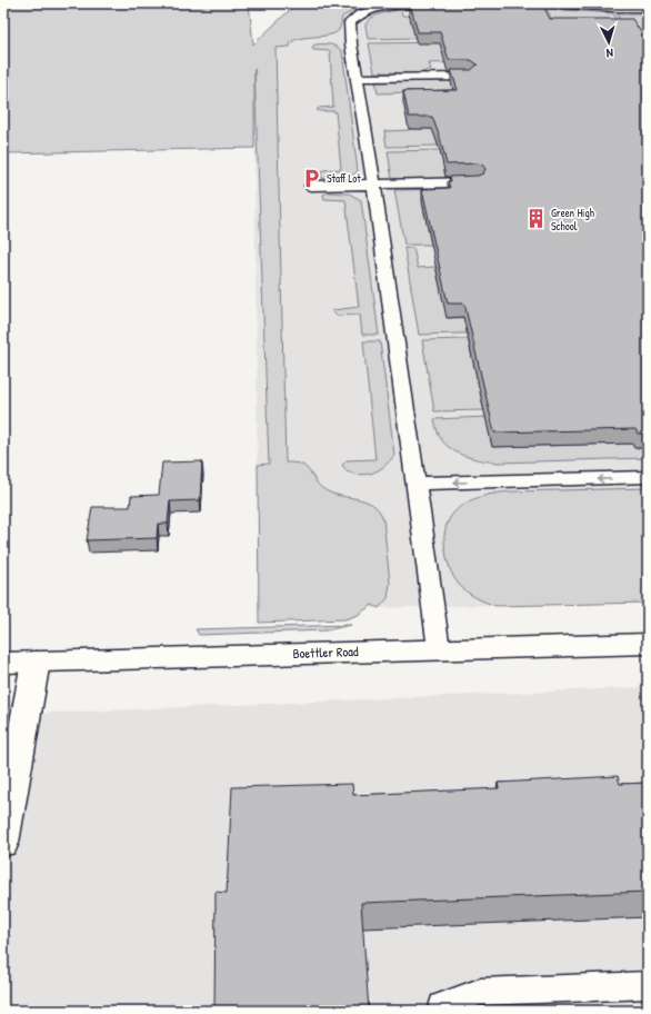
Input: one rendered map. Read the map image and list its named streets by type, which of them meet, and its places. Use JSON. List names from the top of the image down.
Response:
{
  "streets": {
    "street": ["Boettler Road"]
  },
  "places": {
    "parking": ["Staff Lot"],
    "building": ["Green High School"]
  },
  "north": "bottom"
}
